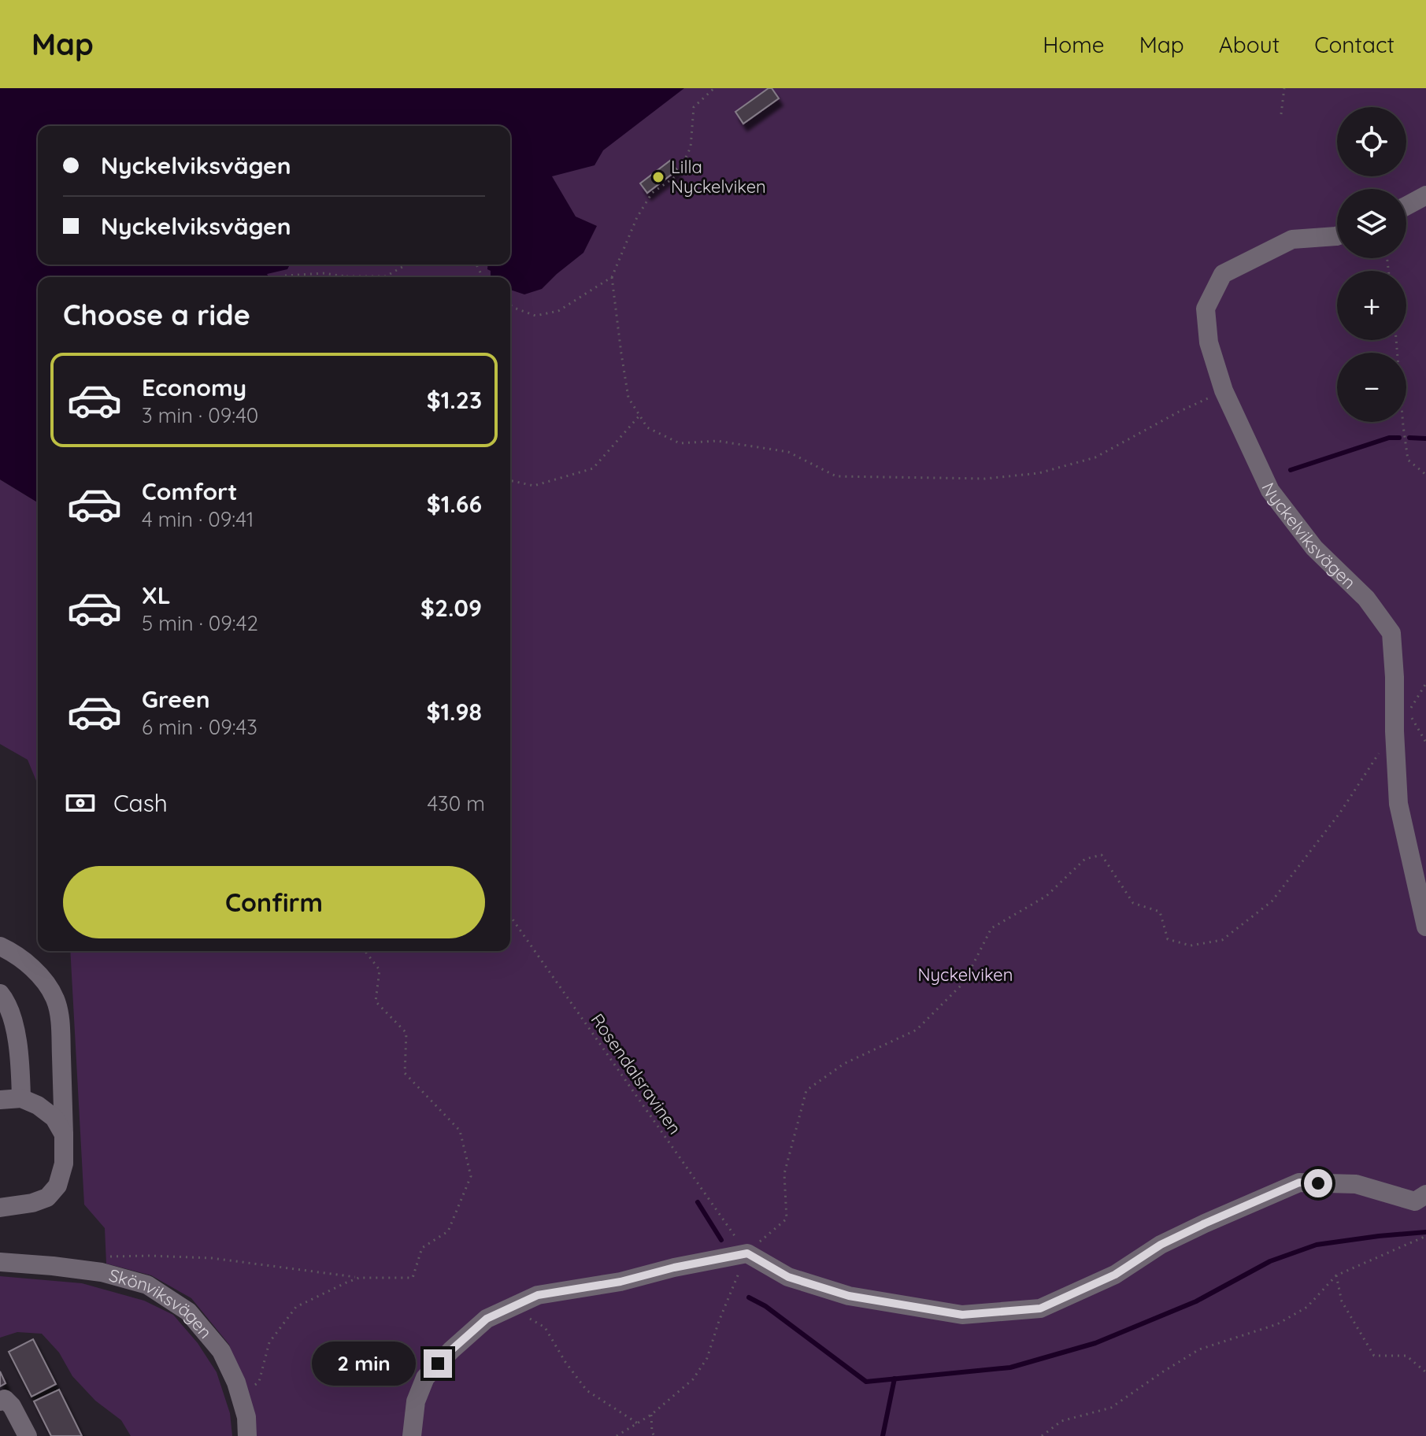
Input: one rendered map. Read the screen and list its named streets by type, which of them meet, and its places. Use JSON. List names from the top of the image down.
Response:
{
  "streets": {
    "street": ["Nyckelviksvägen", "Skönviksvägen"],
    "path": ["Rosendalsravinen"]
  },
  "parks": ["Nyckelviken"],
  "places": ["Lilla Nyckelviken"],
  "page": {
    "header": "Map",
    "nav": [
      "Home",
      "Map",
      "About",
      "Contact"
    ],
    "map_buttons": ["+", "−"],
    "banner": ["Nyckelviksvägen", "Nyckelviksvägen"],
    "heading": "Choose a ride",
    "list": [
      {
        "name": "Economy",
        "note": "3 min · 09:40",
        "value": "$1.23"
      },
      {
        "name": "Comfort",
        "note": "4 min · 09:41",
        "value": "$1.66"
      },
      {
        "name": "XL",
        "note": "5 min · 09:42",
        "value": "$2.09"
      },
      {
        "name": "Green",
        "note": "6 min · 09:43",
        "value": "$1.98"
      }
    ],
    "pay": ["Cash", "430 m"],
    "buttons": "Confirm",
    "bubble": "2 min"
  }
}
